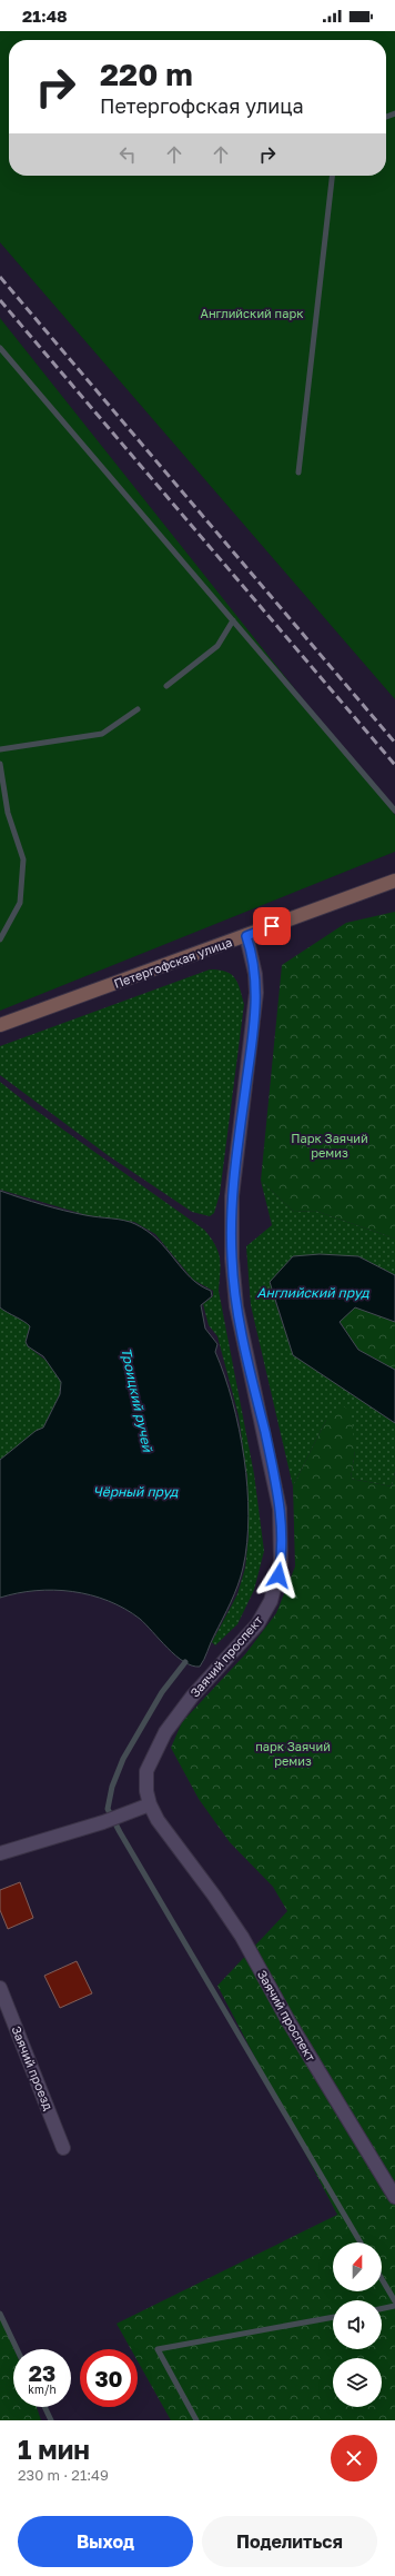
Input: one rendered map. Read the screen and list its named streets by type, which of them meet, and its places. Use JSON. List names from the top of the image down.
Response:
{
  "streets": {
    "main road": ["Петергофская улица"],
    "street": ["Заячий проспект", "Заячий проезд"]
  },
  "crossings": [
    ["Петергофская улица", "Заячий проспект"]
  ],
  "water": ["Английский пруд", "Троицкий ручей", "Чёрный пруд"],
  "parks": ["Английский парк", "Парк Заячий ремиз", "парк Заячий ремиз"],
  "north": "top",
  "page": {
    "status": "21:48",
    "turn": ["220 m", "Петергофская улица"],
    "speed": "23 km/h",
    "limit": "30",
    "heading": ["1 мин", "230 m · 21:49"],
    "buttons": ["Выход", "Поделиться"]
  }
}
